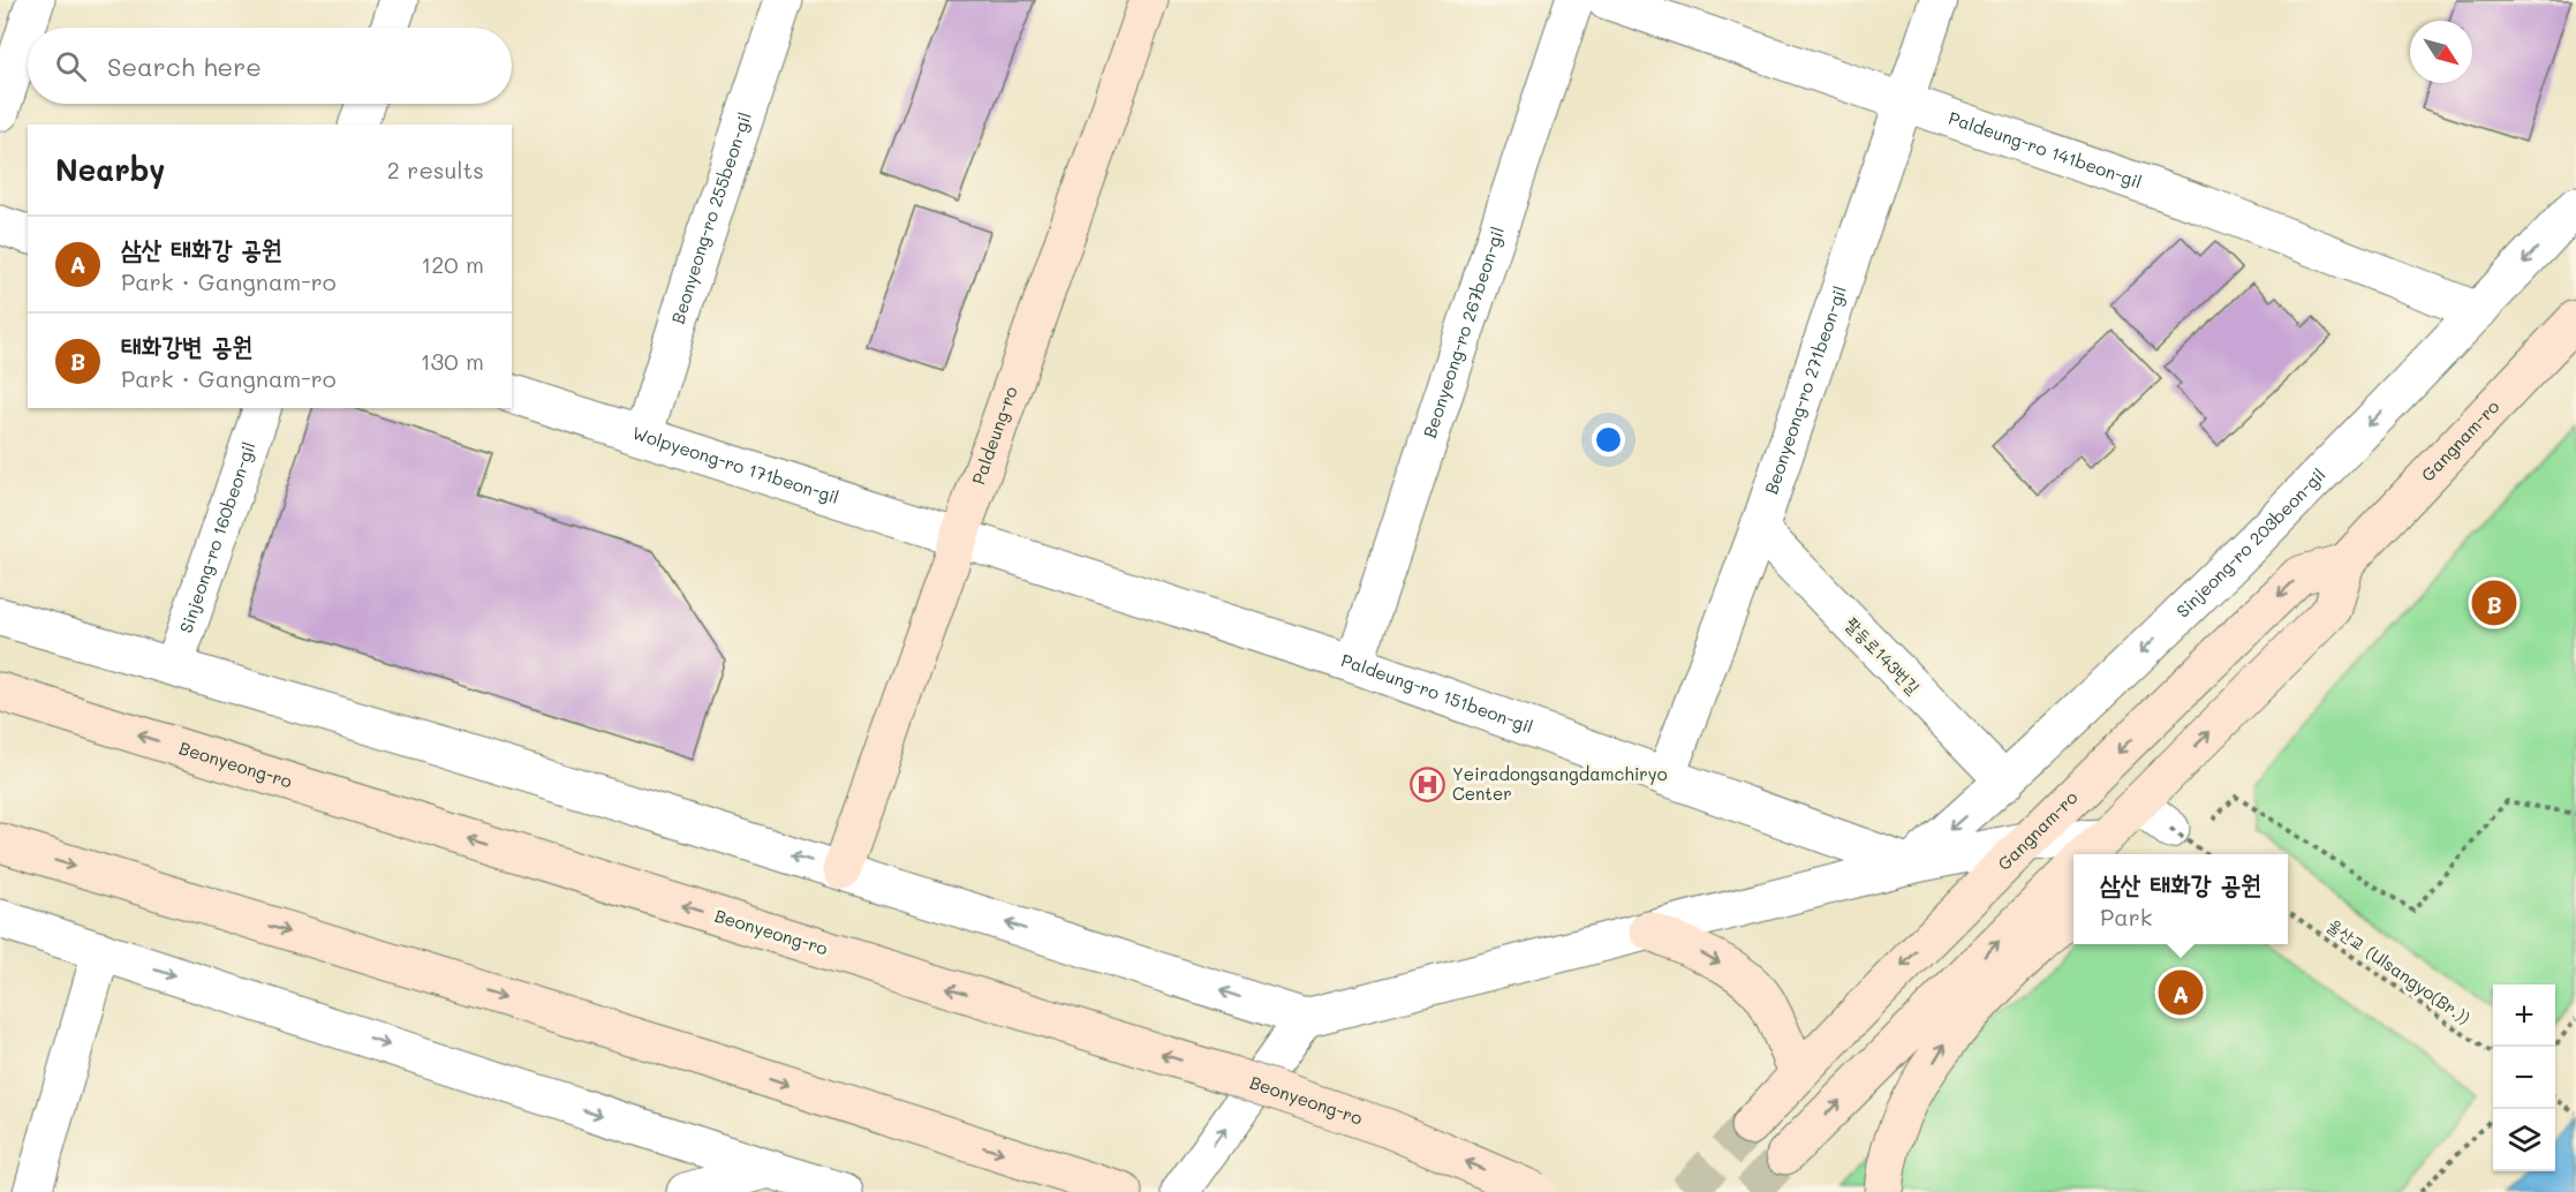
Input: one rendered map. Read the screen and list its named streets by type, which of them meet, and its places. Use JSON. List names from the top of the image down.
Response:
{
  "streets": {
    "main road": ["Paldeung-ro", "Gangnam-ro", "Beonyeong-ro"],
    "street": [
      "Paldeung-ro 141beon-gil",
      "Beonyeong-ro 255beon-gil",
      "Beonyeong-ro 267beon-gil",
      "Beonyeong-ro 271beon-gil",
      "Wolpyeong-ro 171beon-gil",
      "Sinjeong-ro 160beon-gil",
      "Sinjeong-ro 203beon-gil",
      "팔등로143번길",
      "Paldeung-ro 151beon-gil"
    ],
    "path": ["울산교 (Ulsangyo(Br.))"]
  },
  "crossings": [
    ["Paldeung-ro 141beon-gil", "Beonyeong-ro 271beon-gil"],
    ["Paldeung-ro 141beon-gil", "Sinjeong-ro 203beon-gil"],
    ["Beonyeong-ro 255beon-gil", "Wolpyeong-ro 171beon-gil"],
    ["Beonyeong-ro 267beon-gil", "Paldeung-ro 151beon-gil"],
    ["Beonyeong-ro 271beon-gil", "팔등로143번길"],
    ["Beonyeong-ro 271beon-gil", "Paldeung-ro 151beon-gil"],
    ["Paldeung-ro", "Wolpyeong-ro 171beon-gil"],
    ["Paldeung-ro", "Paldeung-ro 151beon-gil"],
    ["Wolpyeong-ro 171beon-gil", "Paldeung-ro 151beon-gil"],
    ["Sinjeong-ro 203beon-gil", "팔등로143번길"],
    ["Sinjeong-ro 203beon-gil", "Paldeung-ro 151beon-gil"]
  ],
  "one_way": ["Sinjeong-ro 203beon-gil"],
  "places": {
    "hospital": ["Yeiradongsangdamchiryo Center"]
  },
  "north": "bottom right",
  "page": {
    "search": "Search here",
    "heading": ["Nearby", "2 results"],
    "list": [
      {
        "mark": "A",
        "name": "삼산 태화강 공원",
        "note": "Park · Gangnam-ro",
        "value": "120 m"
      },
      {
        "mark": "B",
        "name": "태화강변 공원",
        "note": "Park · Gangnam-ro",
        "value": "130 m"
      }
    ],
    "pins": ["B", "A"],
    "popup": ["삼산 태화강 공원", "Park"],
    "map_buttons": ["+", "−"]
  }
}
